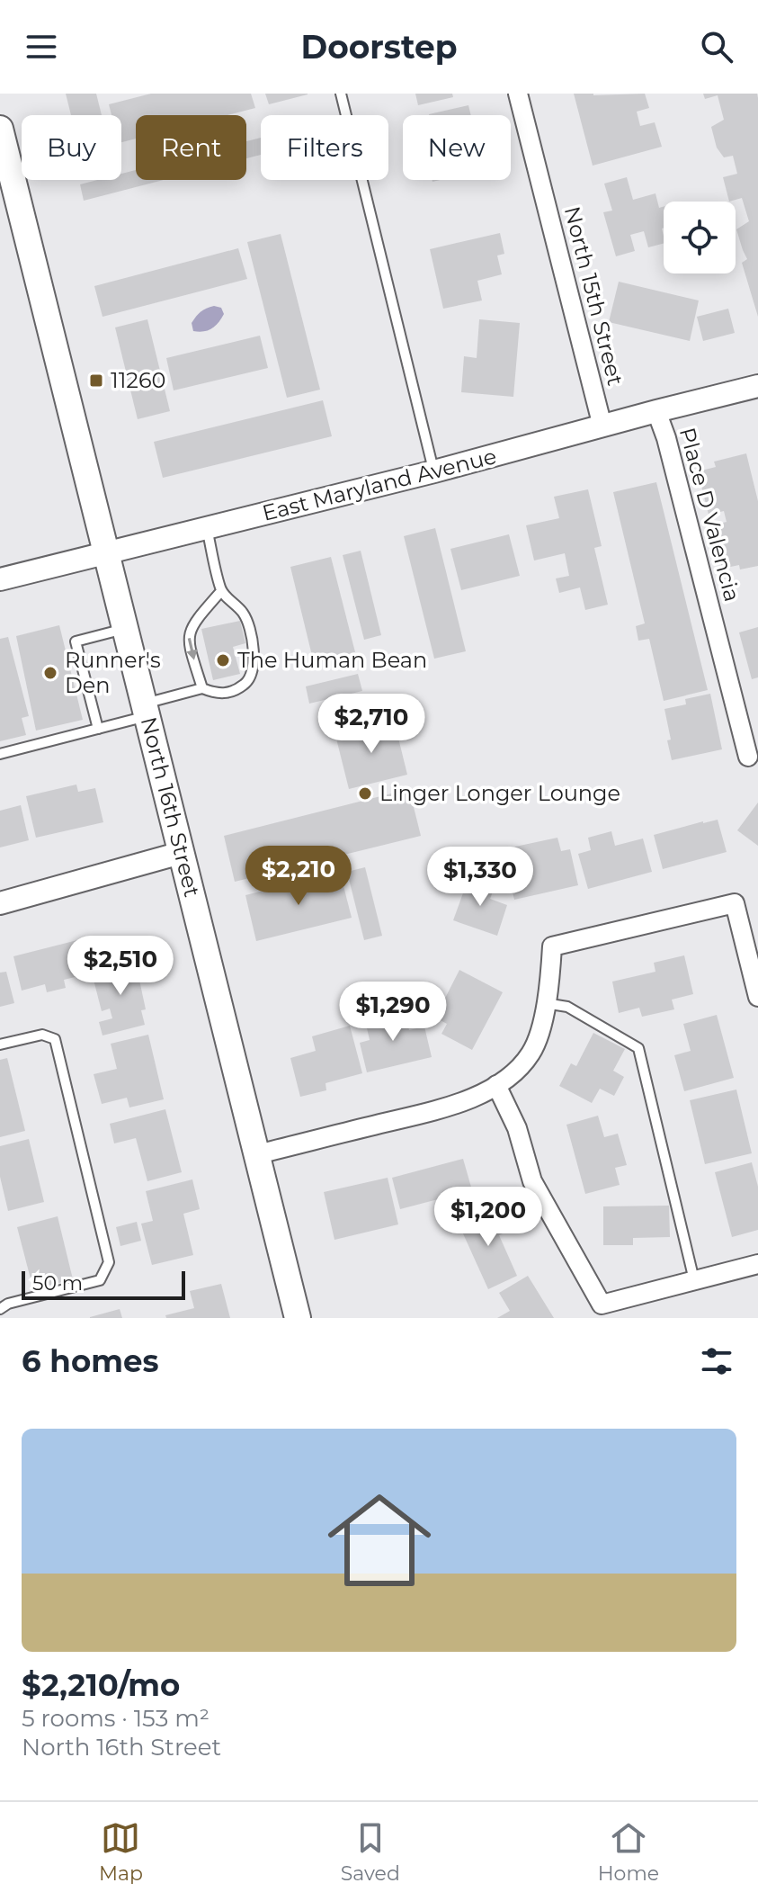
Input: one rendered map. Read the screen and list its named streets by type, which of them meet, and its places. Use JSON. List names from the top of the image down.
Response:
{
  "streets": {
    "main road": ["North 16th Street"],
    "street": ["North 15th Street", "East Maryland Avenue", "Place D Valencia"]
  },
  "crossings": [
    ["North 15th Street", "East Maryland Avenue"],
    ["East Maryland Avenue", "Place D Valencia"],
    ["East Maryland Avenue", "North 16th Street"]
  ],
  "places": {
    "transit": ["11260"],
    "other": ["The Human Bean", "Runner's Den", "Linger Longer Lounge"]
  },
  "scale_bar": "50 m",
  "page": {
    "header": "Doorstep",
    "chip": [
      "Buy",
      "Rent",
      "Filters",
      "New"
    ],
    "price": [
      "$2,710",
      "$2,210",
      "$1,330",
      "$2,510",
      "$1,290",
      "$1,200"
    ],
    "scale": "50 m",
    "heading": "6 homes",
    "list": [
      {
        "name": "$2,210/mo",
        "note": "5 rooms · 153 m² · North 16th Street"
      }
    ],
    "tabs": ["Map", "Saved", "Home"]
  }
}
